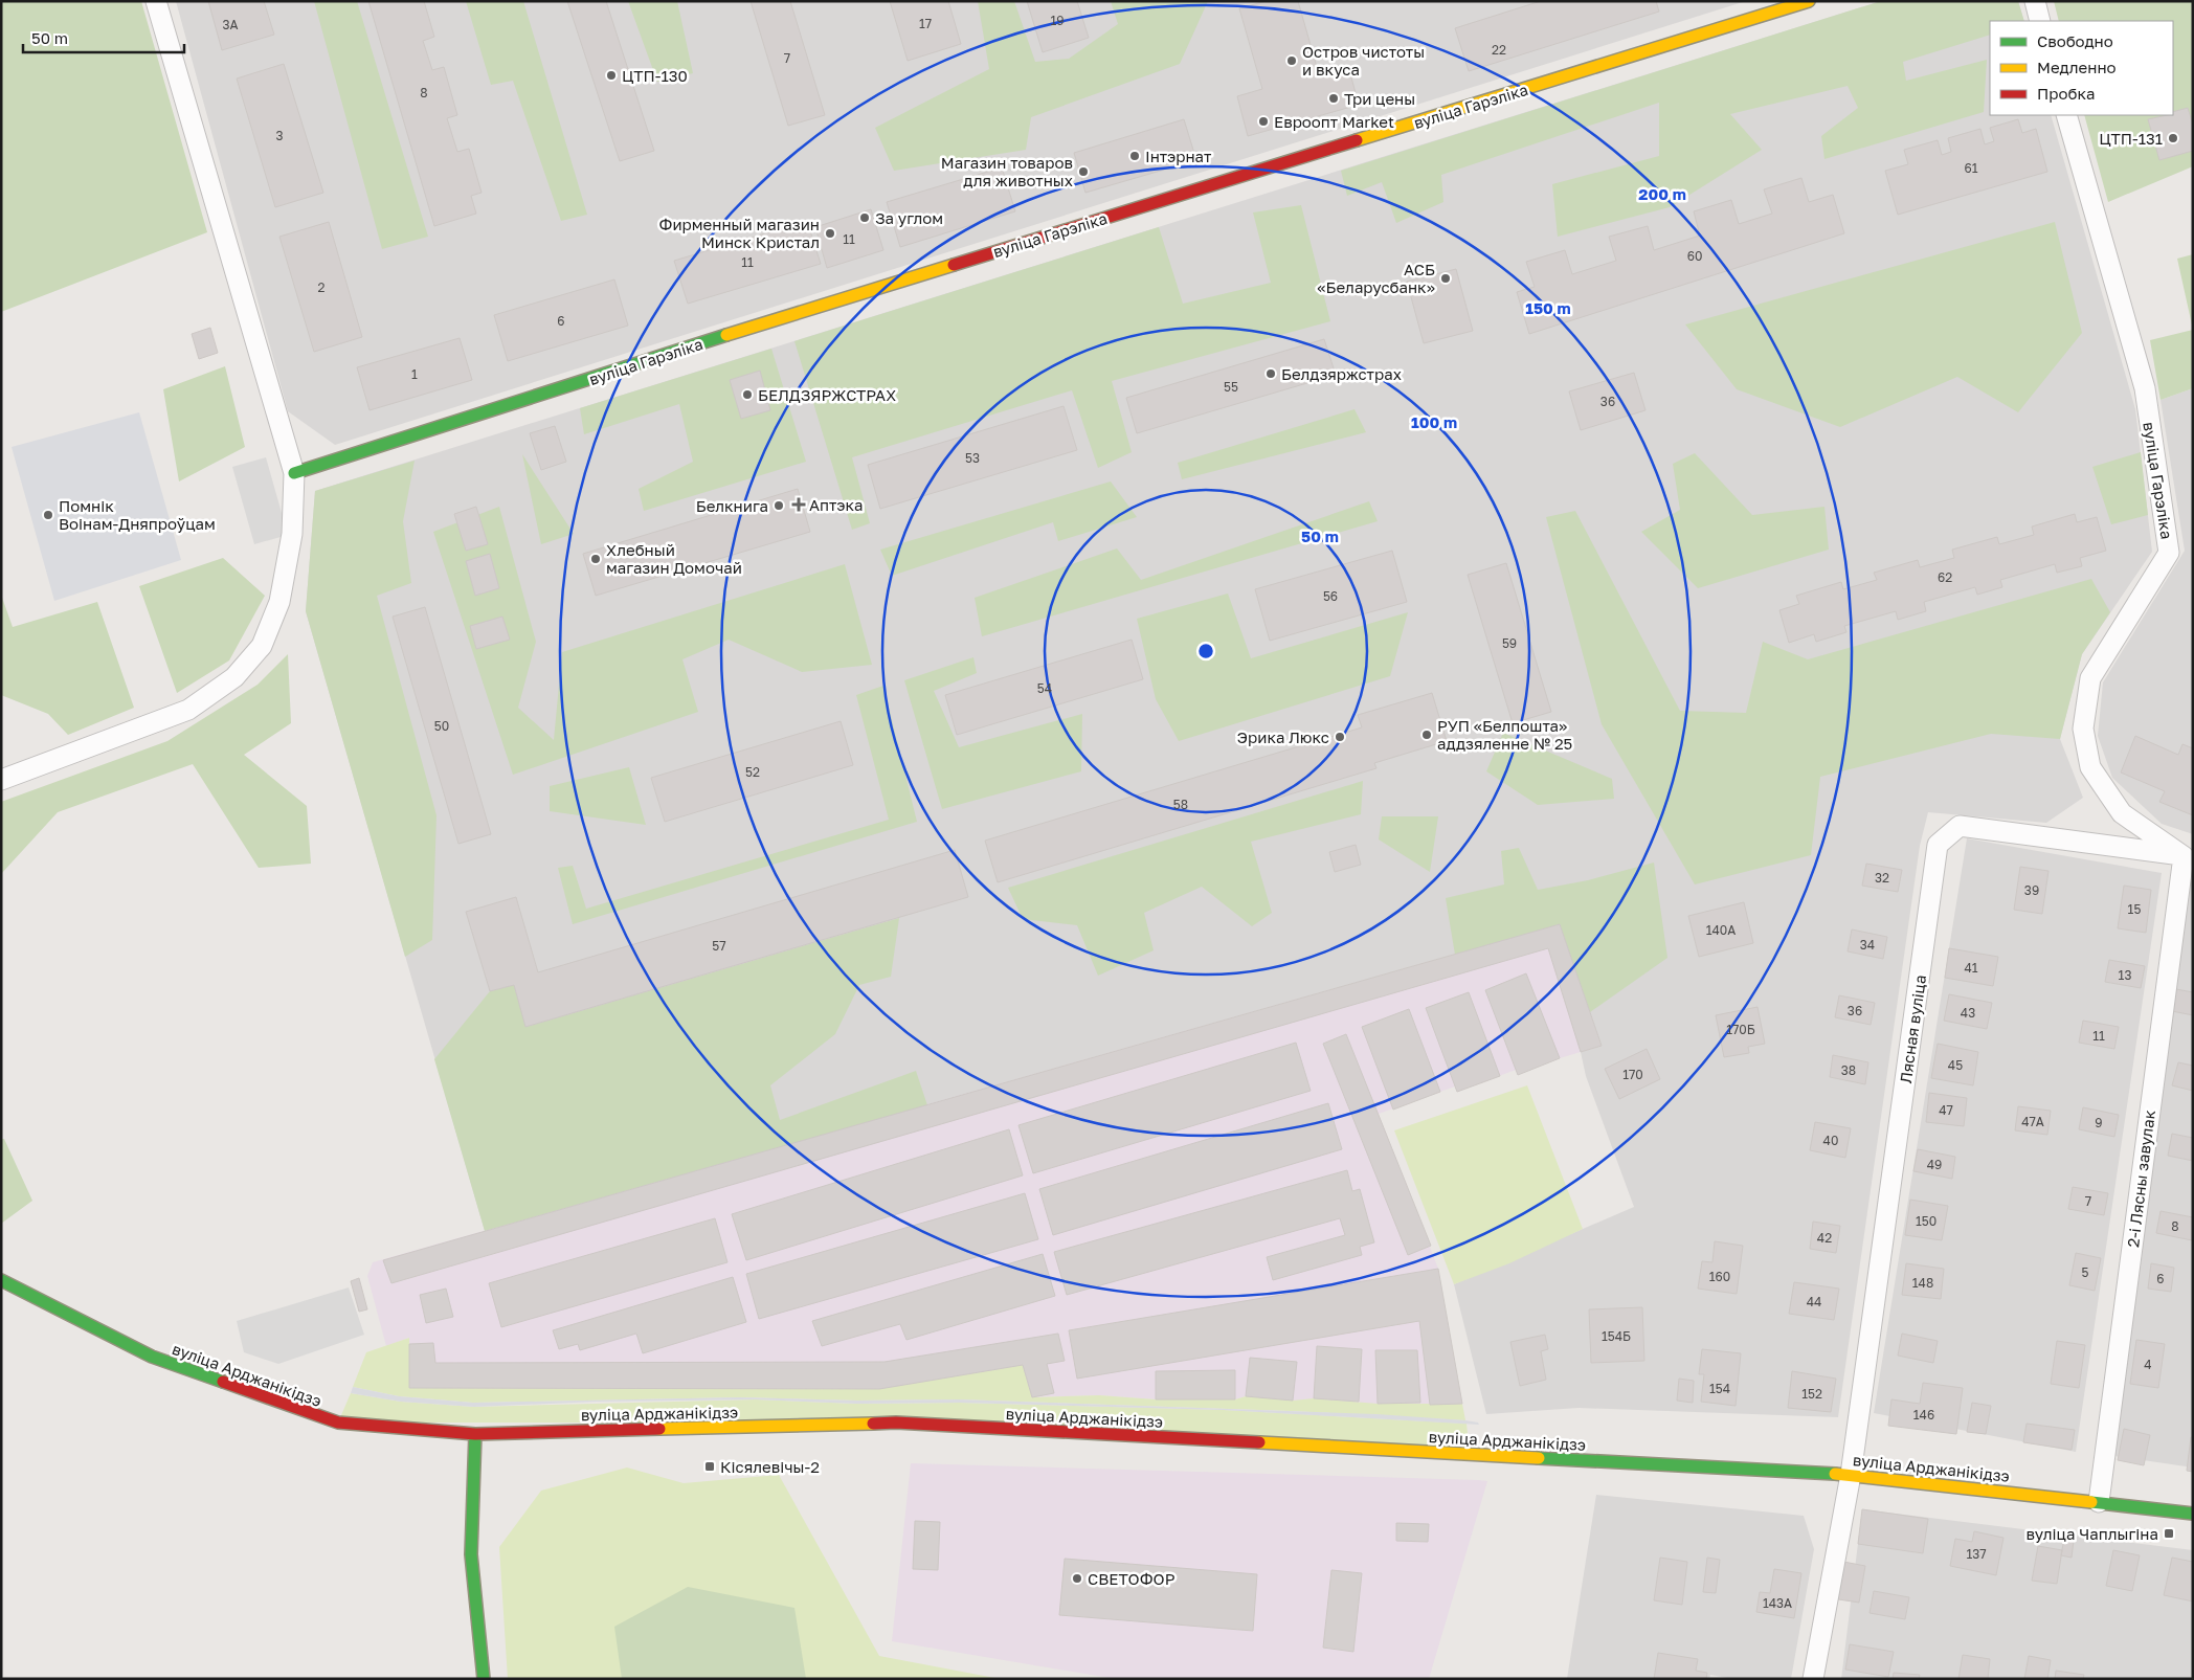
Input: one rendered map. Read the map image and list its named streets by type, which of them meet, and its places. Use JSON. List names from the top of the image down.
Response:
{
  "streets": {
    "main road": ["вуліца Гарэліка", "вуліца Арджанікідзэ"],
    "street": ["Лясная вуліца", "2-і Лясны завулак"]
  },
  "crossings": [
    ["вуліца Гарэліка", "Лясная вуліца"],
    ["вуліца Гарэліка", "2-і Лясны завулак"],
    ["Лясная вуліца", "2-і Лясны завулак"],
    ["Лясная вуліца", "вуліца Арджанікідзэ"],
    ["2-і Лясны завулак", "вуліца Арджанікідзэ"]
  ],
  "places": {
    "other": [
      "Остров чистоты и вкуса",
      "ЦТП-130",
      "Три цены",
      "Евроопт Market",
      "ЦТП-131",
      "Інтэрнат",
      "Магазин товаров для животных",
      "За углом",
      "Фирменный магазин Минск Кристал",
      "АСБ «Беларусбанк»",
      "Белдзяржстрах",
      "БЕЛДЗЯРЖСТРАХ",
      "Белкнига",
      "Помнік Воінам-Дняпроўцам",
      "Хлебный магазин Домочай",
      "РУП «Белпошта» аддзяленне № 25",
      "Эрика Люкс",
      "СВЕТОФОР"
    ],
    "health": ["Аптэка"],
    "transit": ["Кісялевічы-2", "вуліца Чаплыгіна"]
  },
  "house_numbers": [
    "19",
    "17",
    "3А",
    "22",
    "7",
    "8",
    "3",
    "61",
    "11",
    "60",
    "11",
    "2",
    "6",
    "1",
    "55",
    "36",
    "53",
    "62",
    "56",
    "59",
    "54",
    "50",
    "52",
    "58",
    "32",
    "39",
    "15",
    "140А",
    "34",
    "57",
    "41",
    "13",
    "36",
    "43",
    "170Б",
    "11",
    "45",
    "38",
    "170",
    "47",
    "47А",
    "9",
    "40",
    "49",
    "7",
    "150",
    "8",
    "42",
    "5",
    "160",
    "6",
    "148",
    "44",
    "154Б",
    "4",
    "154",
    "152",
    "146",
    "137",
    "143А"
  ],
  "legend": ["Свободно", "Медленно", "Пробка"],
  "scale_bar": "50 m",
  "rings": [
    "200 m",
    "150 m",
    "100 m",
    "50 m"
  ]
}
